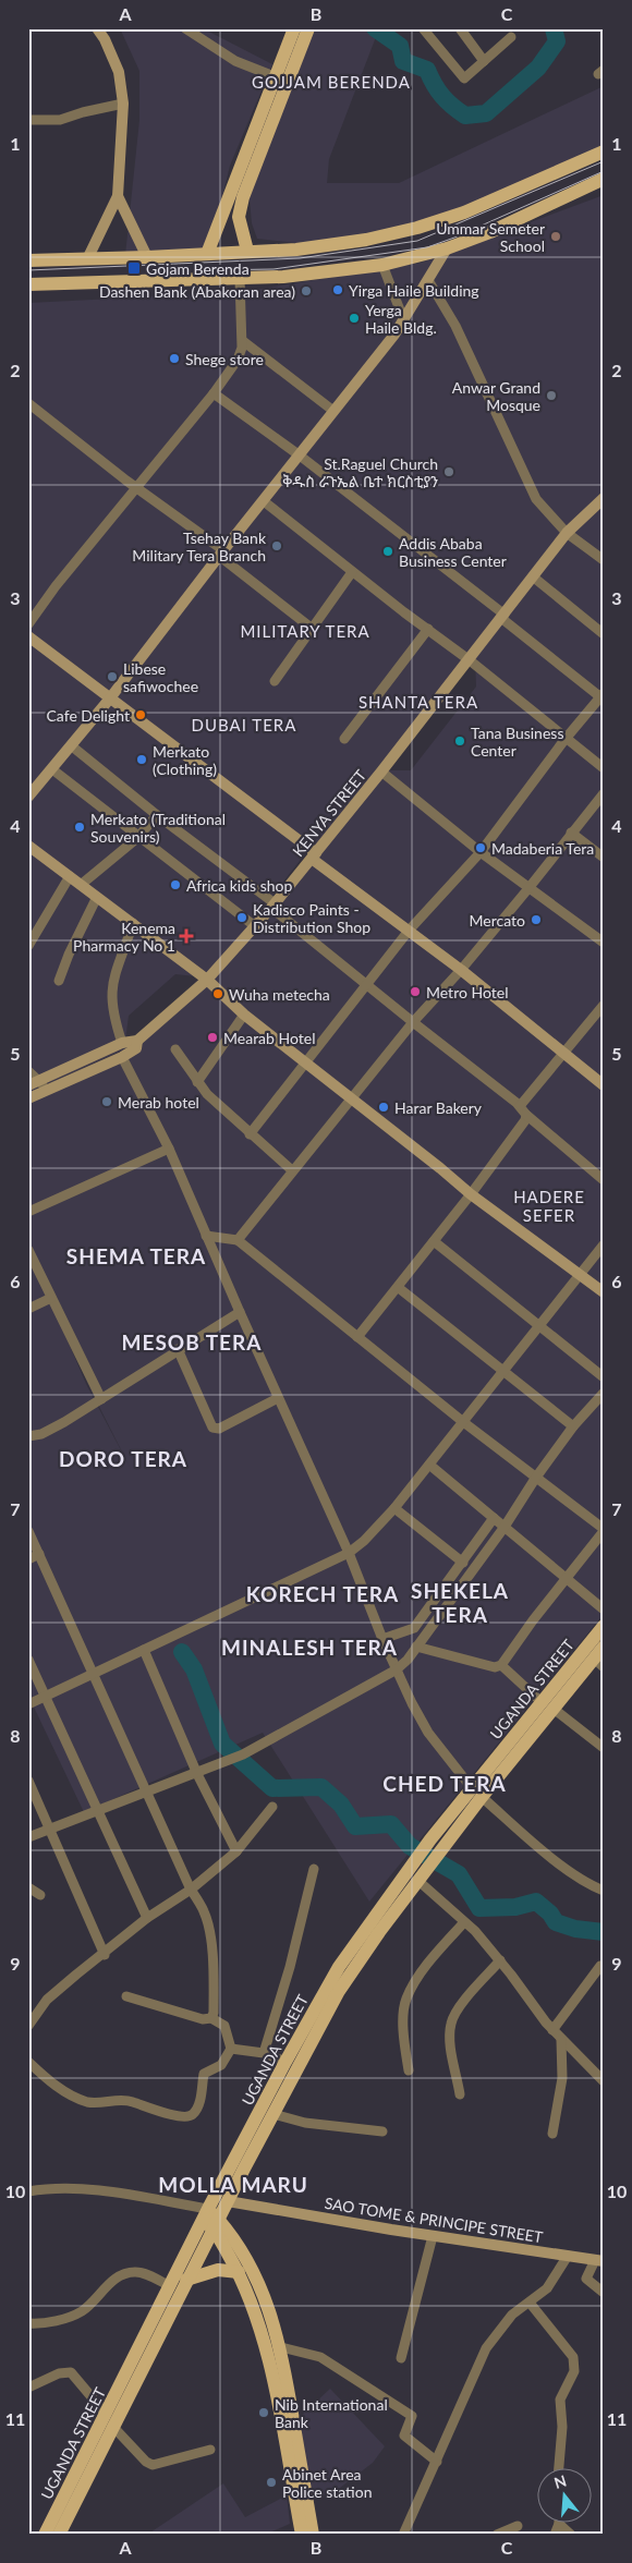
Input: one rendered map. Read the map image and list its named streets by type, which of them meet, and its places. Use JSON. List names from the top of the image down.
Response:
{
  "streets": {
    "main road": ["UGANDA STREET"],
    "street": ["KENYA STREET", "SAO TOME & PRINCIPE STREET"]
  },
  "crossings": [
    ["UGANDA STREET", "SAO TOME & PRINCIPE STREET"]
  ],
  "districts": [
    "GOJJAM BERENDA",
    "MILITARY TERA",
    "SHANTA TERA",
    "DUBAI TERA",
    "HADERE SEFER",
    "SHEMA TERA",
    "MESOB TERA",
    "DORO TERA",
    "SHEKELA TERA",
    "KORECH TERA",
    "MINALESH TERA",
    "CHED TERA",
    "MOLLA MARU"
  ],
  "places": {
    "other": [
      "Ummar Semeter School",
      "Yirga Haile Building",
      "Dashen Bank (Abakoran area)",
      "Yerga Haile Bldg.",
      "Shege store",
      "Anwar Grand Mosque",
      "St.Raguel Church ቅዱስ ራጉኤል ቤተ ክርስቲያን",
      "Tsehay Bank Military Tera Branch",
      "Addis Ababa Business Center",
      "Libese safiwochee",
      "Cafe Delight",
      "Tana Business Center",
      "Merkato (Clothing)",
      "Merkato (Traditional Souvenirs)",
      "Madaberia Tera",
      "Africa kids shop",
      "Kadisco Paints - Distribution Shop",
      "Mercato",
      "Metro Hotel",
      "Wuha metecha",
      "Mearab Hotel",
      "Merab hotel",
      "Harar Bakery",
      "Nib International Bank",
      "Abinet Area Police station"
    ],
    "transit": ["Gojam Berenda"],
    "health": ["Kenema Pharmacy No 1"]
  },
  "north": "top",
  "grid": {
    "columns": ["A", "B", "C"],
    "rows": [
      "1",
      "2",
      "3",
      "4",
      "5",
      "6",
      "7",
      "8",
      "9",
      "10",
      "11"
    ]
  }
}
